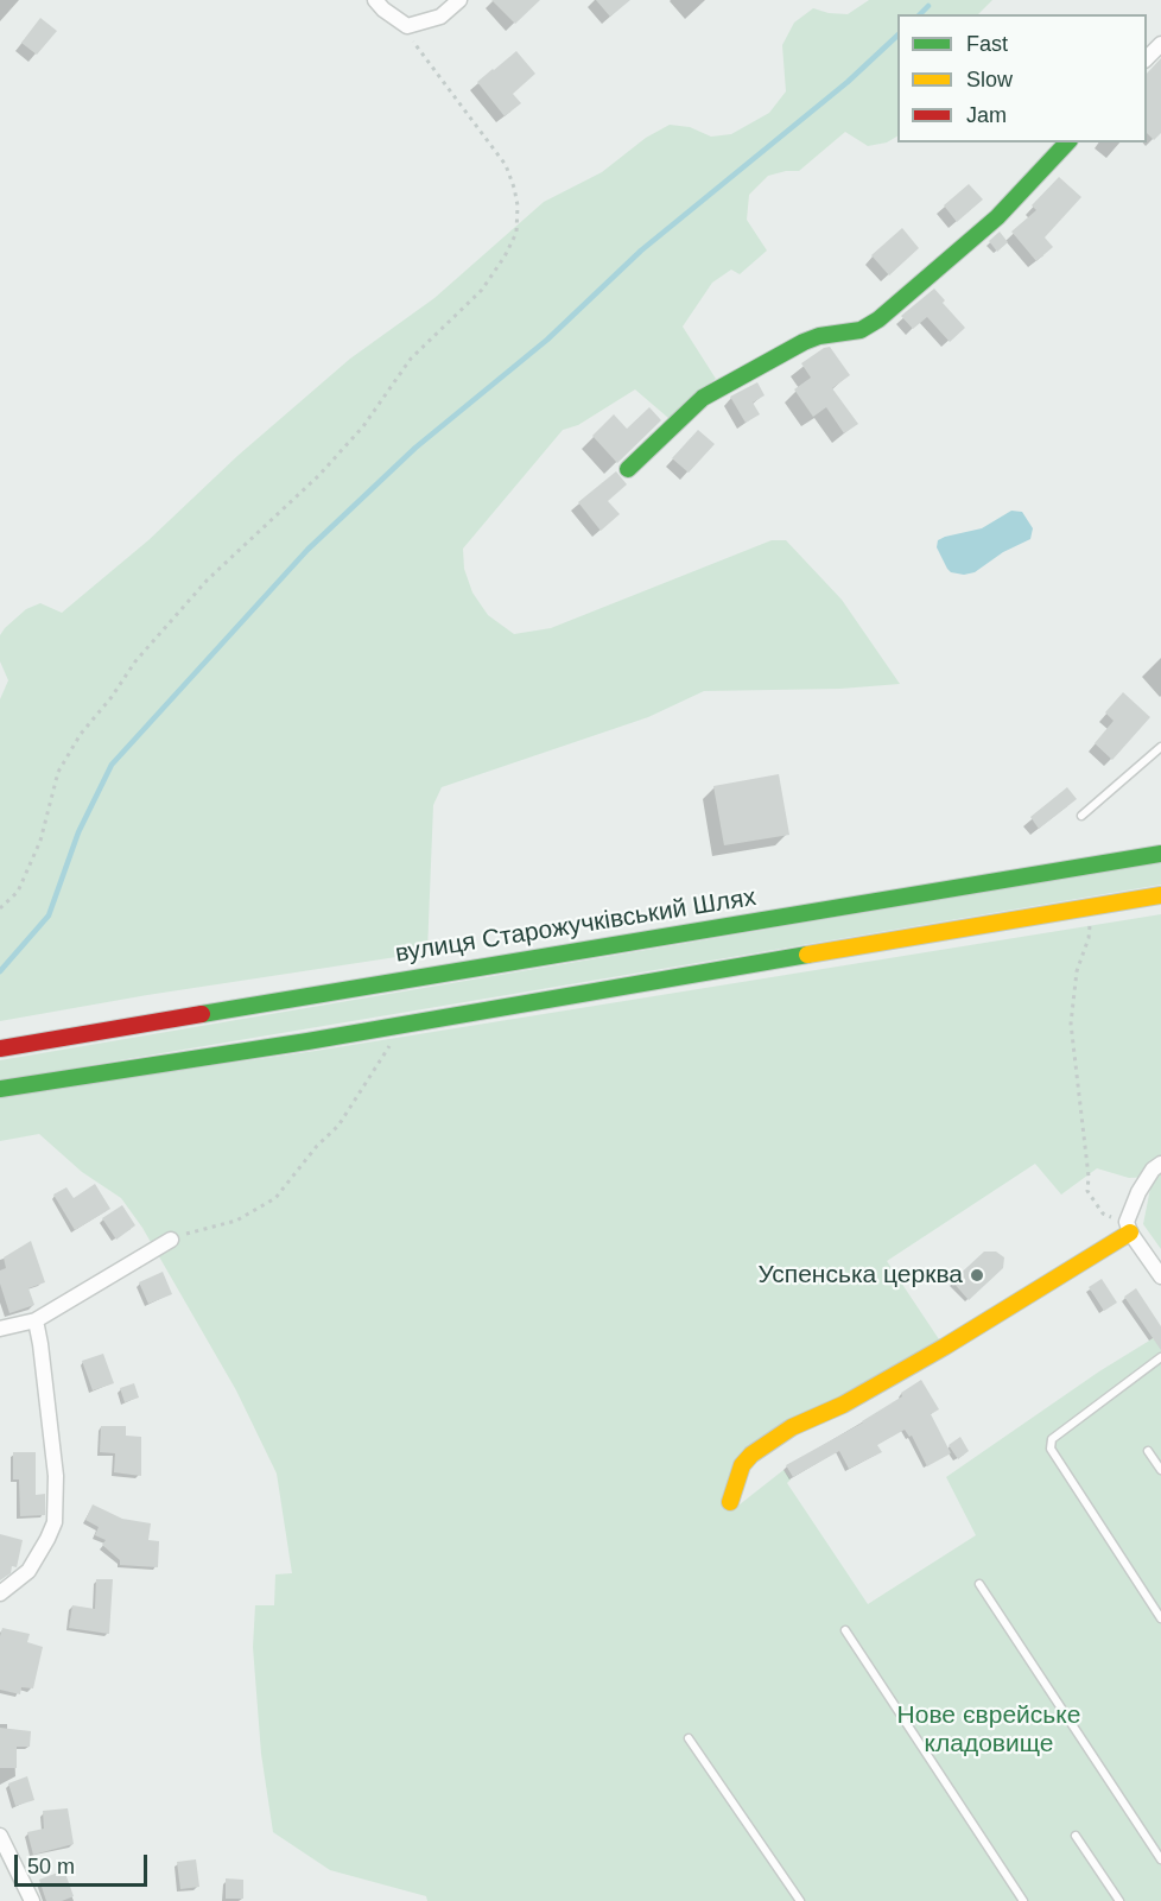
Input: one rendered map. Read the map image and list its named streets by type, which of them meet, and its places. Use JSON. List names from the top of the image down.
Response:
{
  "streets": {
    "main road": ["вулиця Старожучківський Шлях"]
  },
  "parks": ["Нове єврейське кладовище"],
  "places": ["Успенська церква"],
  "legend": ["Fast", "Slow", "Jam"],
  "scale_bar": "50 m"
}
